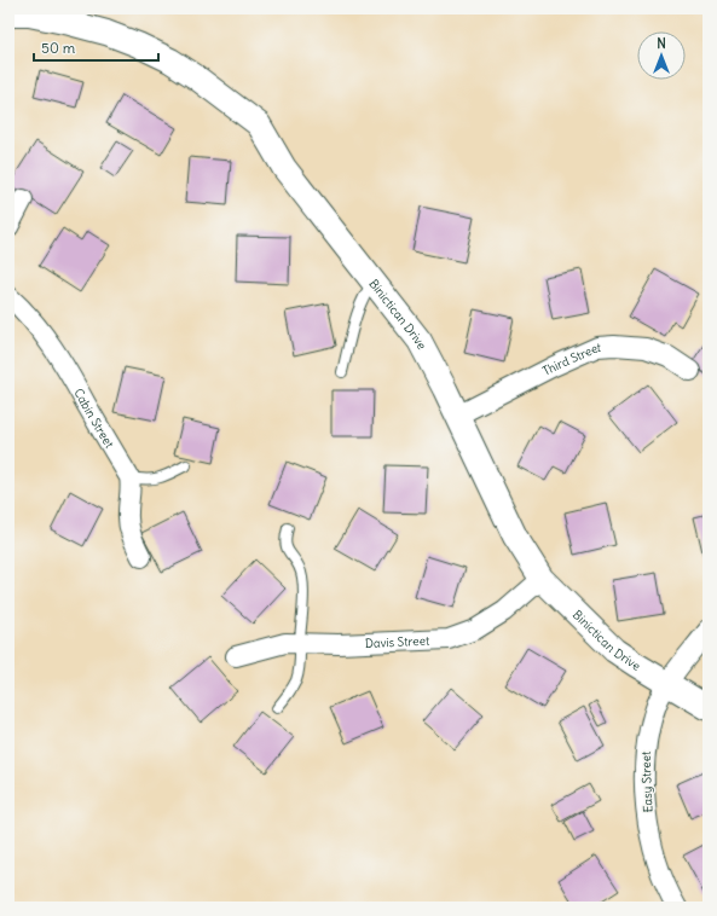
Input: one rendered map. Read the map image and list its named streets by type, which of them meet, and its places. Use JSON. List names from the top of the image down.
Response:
{
  "streets": {
    "street": [
      "Binictican Drive",
      "Third Street",
      "Cabin Street",
      "Davis Street",
      "Easy Street"
    ]
  },
  "crossings": [
    ["Binictican Drive", "Third Street"],
    ["Binictican Drive", "Davis Street"],
    ["Binictican Drive", "Easy Street"]
  ],
  "scale_bar": "50 m",
  "north": "top"
}
